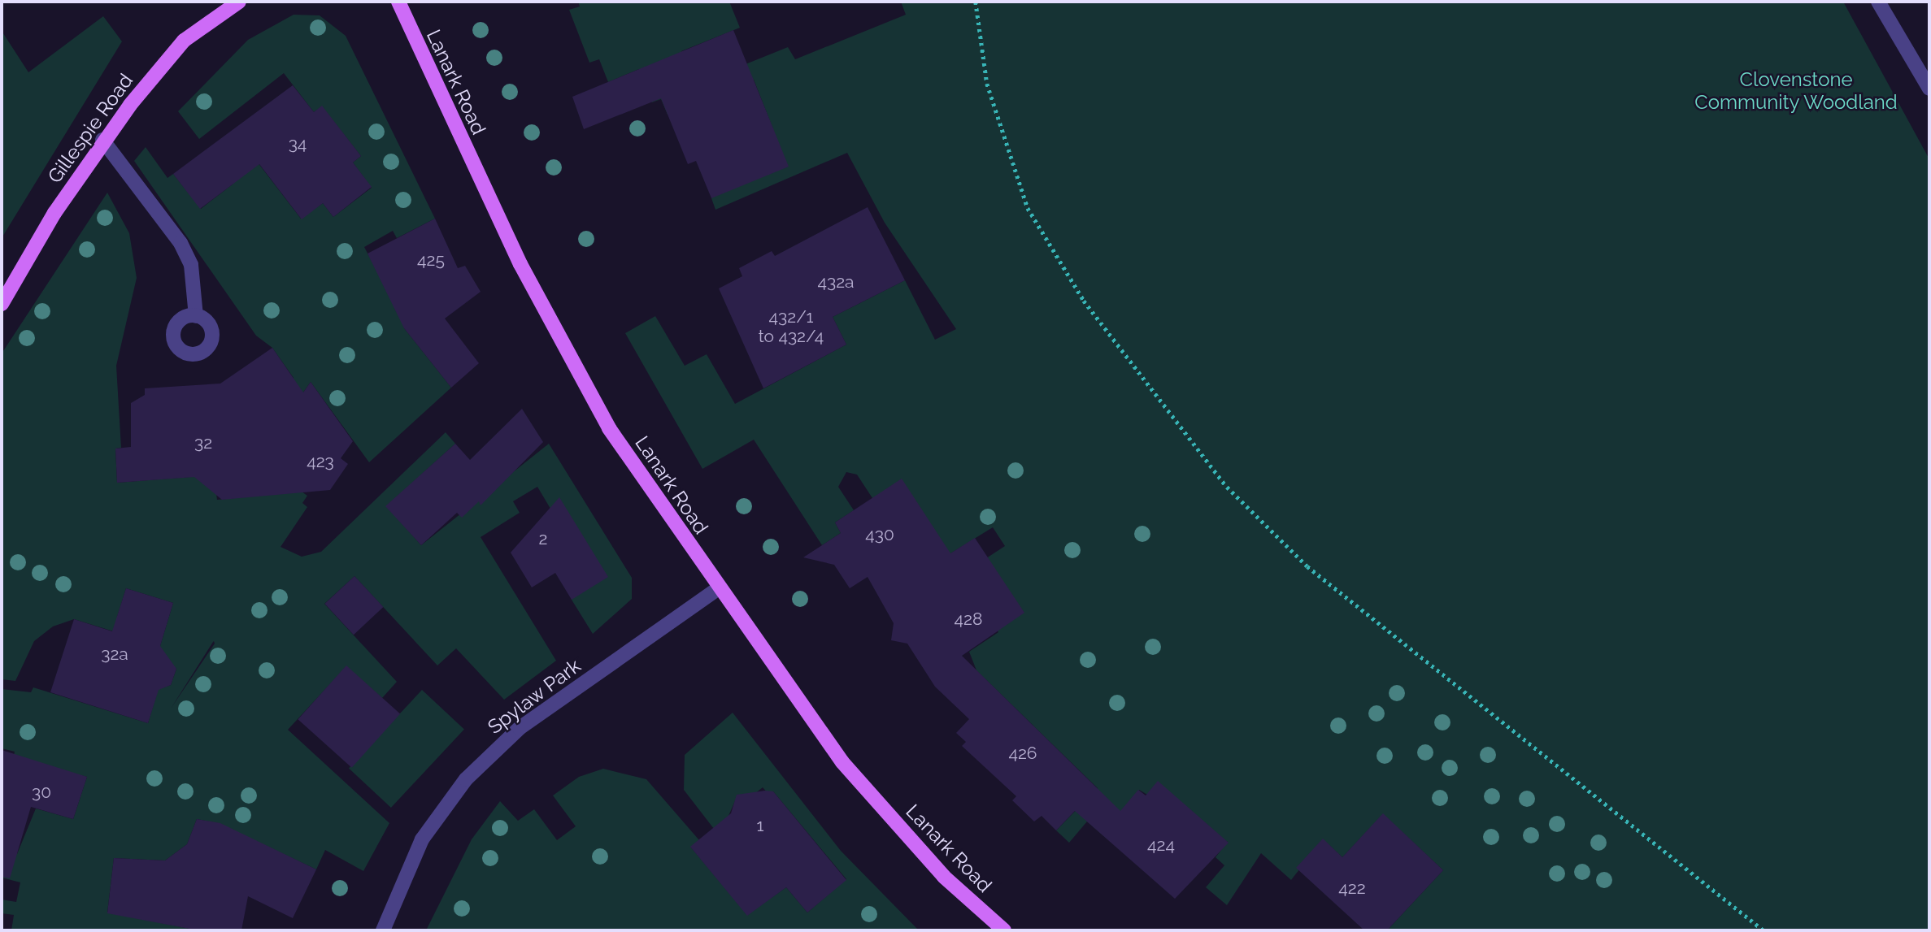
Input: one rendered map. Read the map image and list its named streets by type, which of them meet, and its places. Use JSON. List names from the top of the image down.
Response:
{
  "streets": {
    "main road": ["Lanark Road", "Gillespie Road"],
    "street": ["Spylaw Park"]
  },
  "crossings": [
    ["Lanark Road", "Spylaw Park"]
  ],
  "parks": ["Clovenstone Community Woodland"],
  "house_numbers": [
    "34",
    "425",
    "432a",
    "432/1 to 432/4",
    "32",
    "423",
    "430",
    "2",
    "428",
    "32a",
    "426",
    "30",
    "1",
    "424",
    "422"
  ]
}
